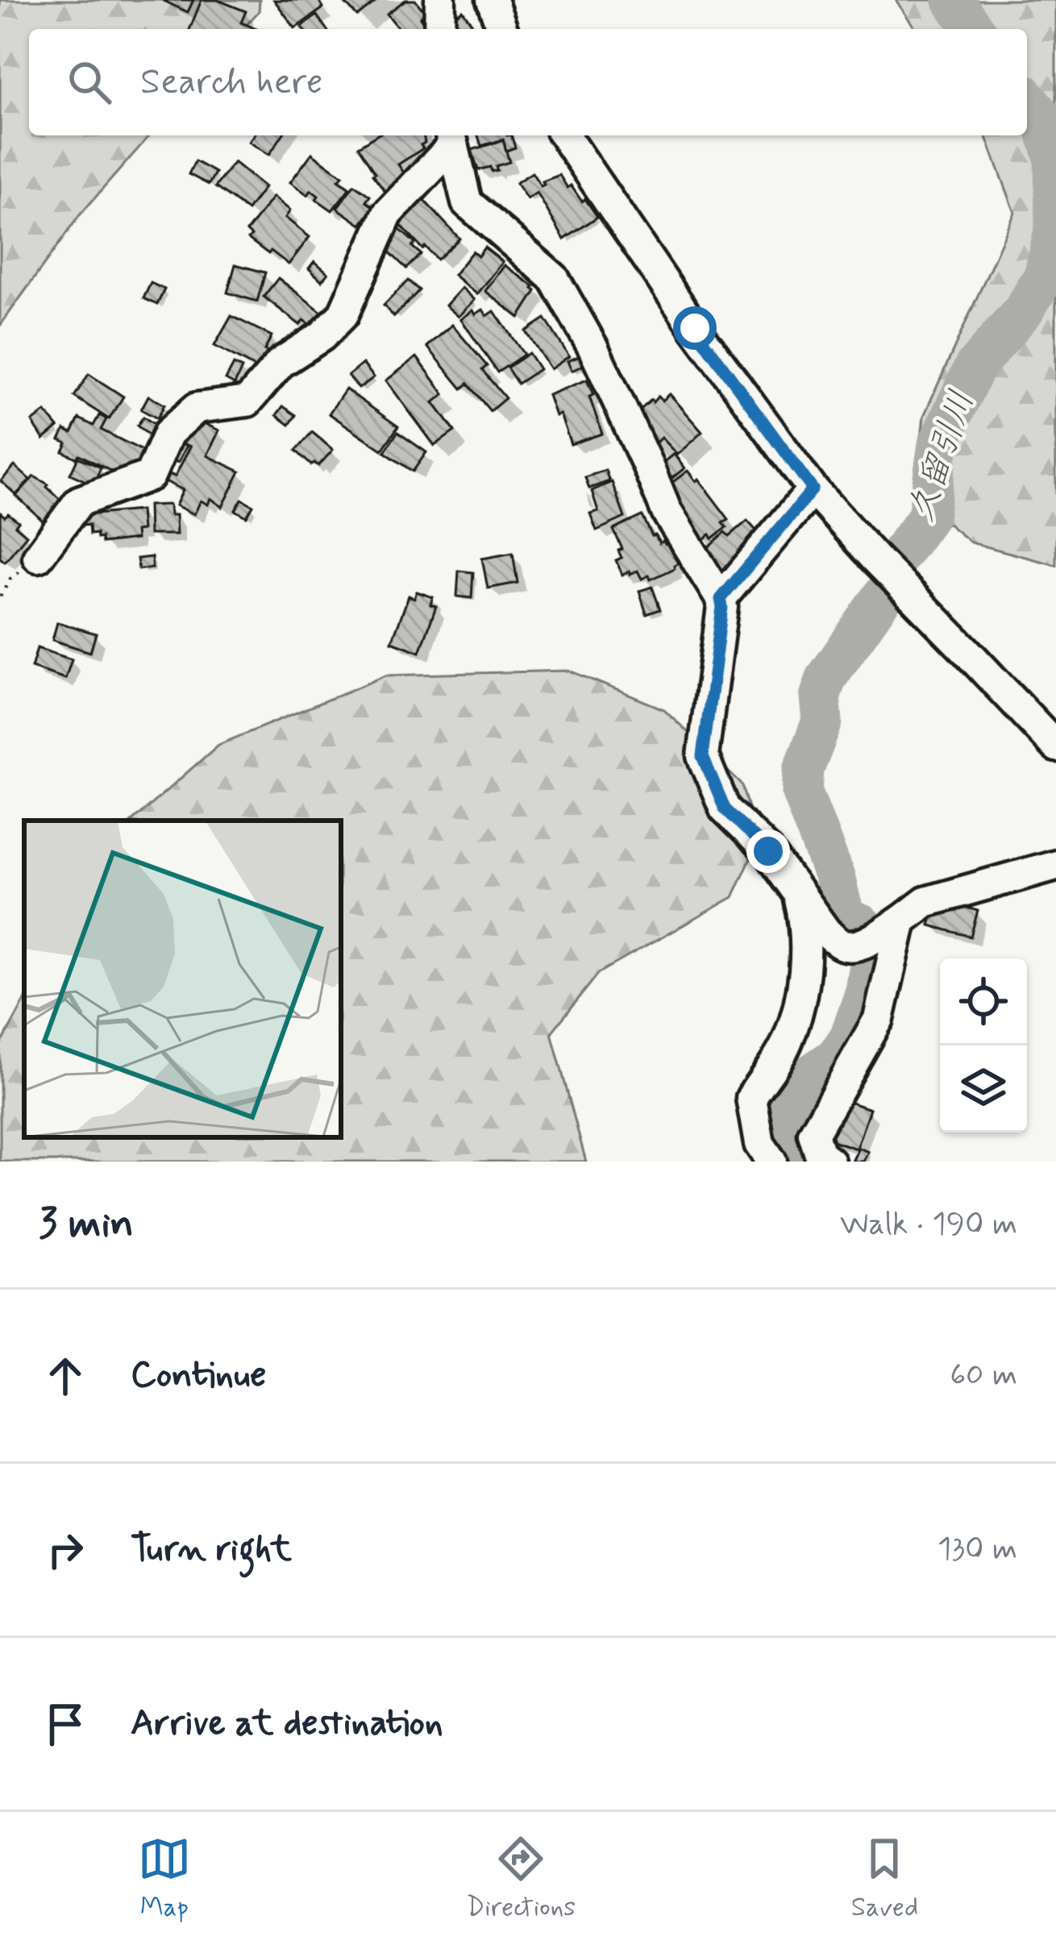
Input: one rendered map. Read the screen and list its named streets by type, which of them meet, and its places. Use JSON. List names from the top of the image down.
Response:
{
  "water": ["久留引川"],
  "page": {
    "search": "Search here",
    "heading": ["3 min", "Walk · 190 m"],
    "list": [
      ["Continue", "60 m"],
      ["Turn right", "130 m"],
      "Arrive at destination"
    ],
    "nav": ["Map", "Directions", "Saved"]
  }
}
